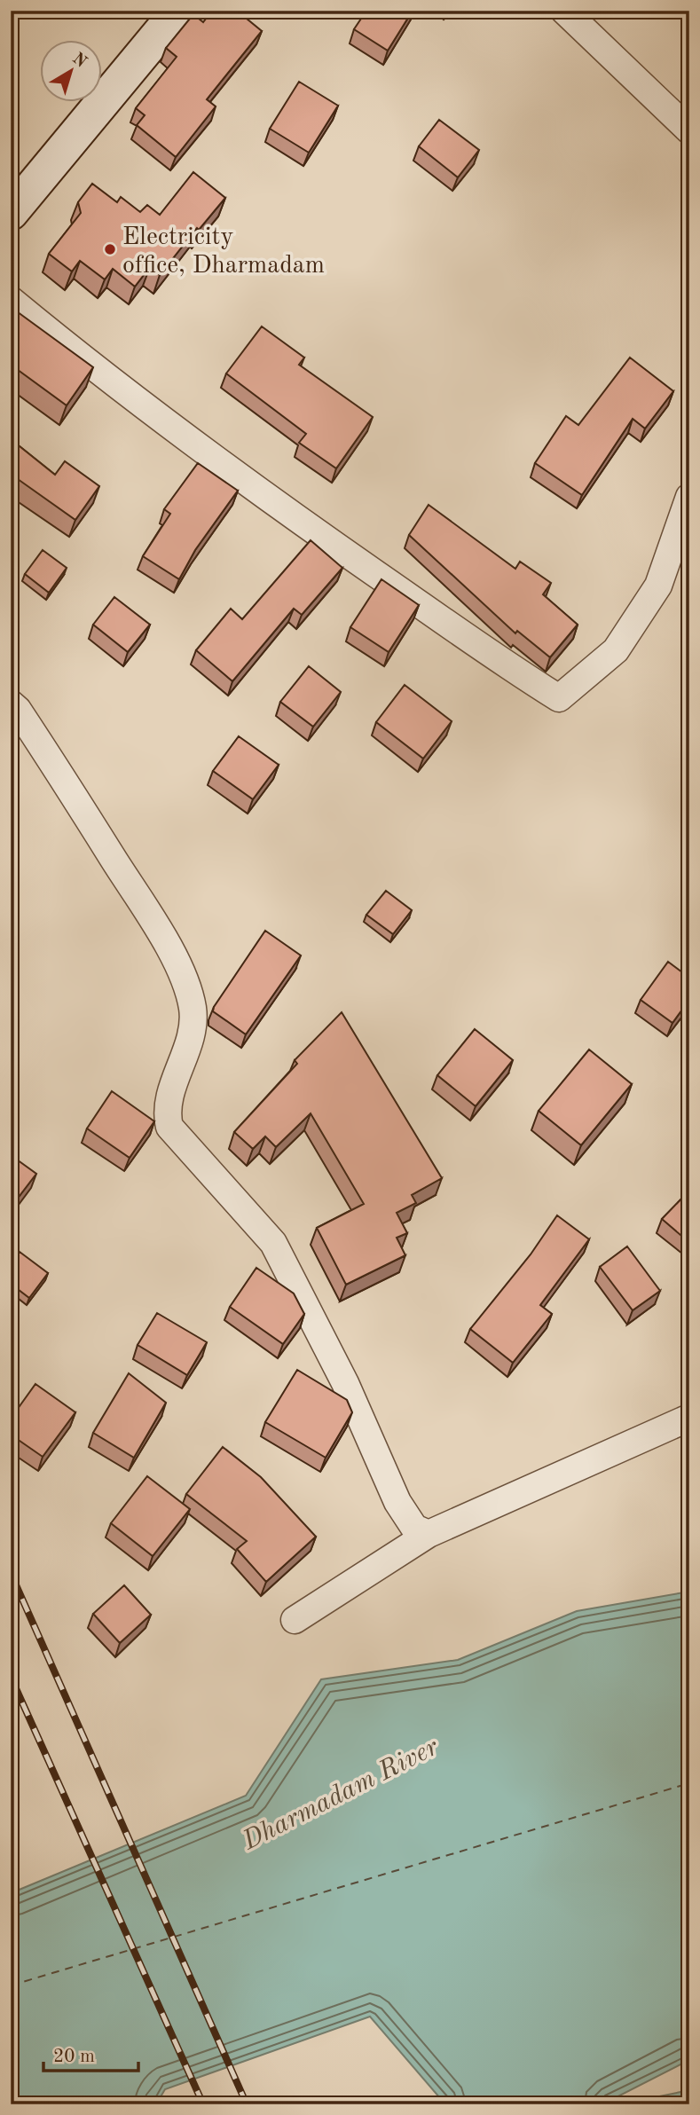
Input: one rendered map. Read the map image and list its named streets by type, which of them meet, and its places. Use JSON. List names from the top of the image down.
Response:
{
  "water": ["Dharmadam River"],
  "places": ["Electricity office, Dharmadam"],
  "scale_bar": "20 m",
  "north": "top right"
}
